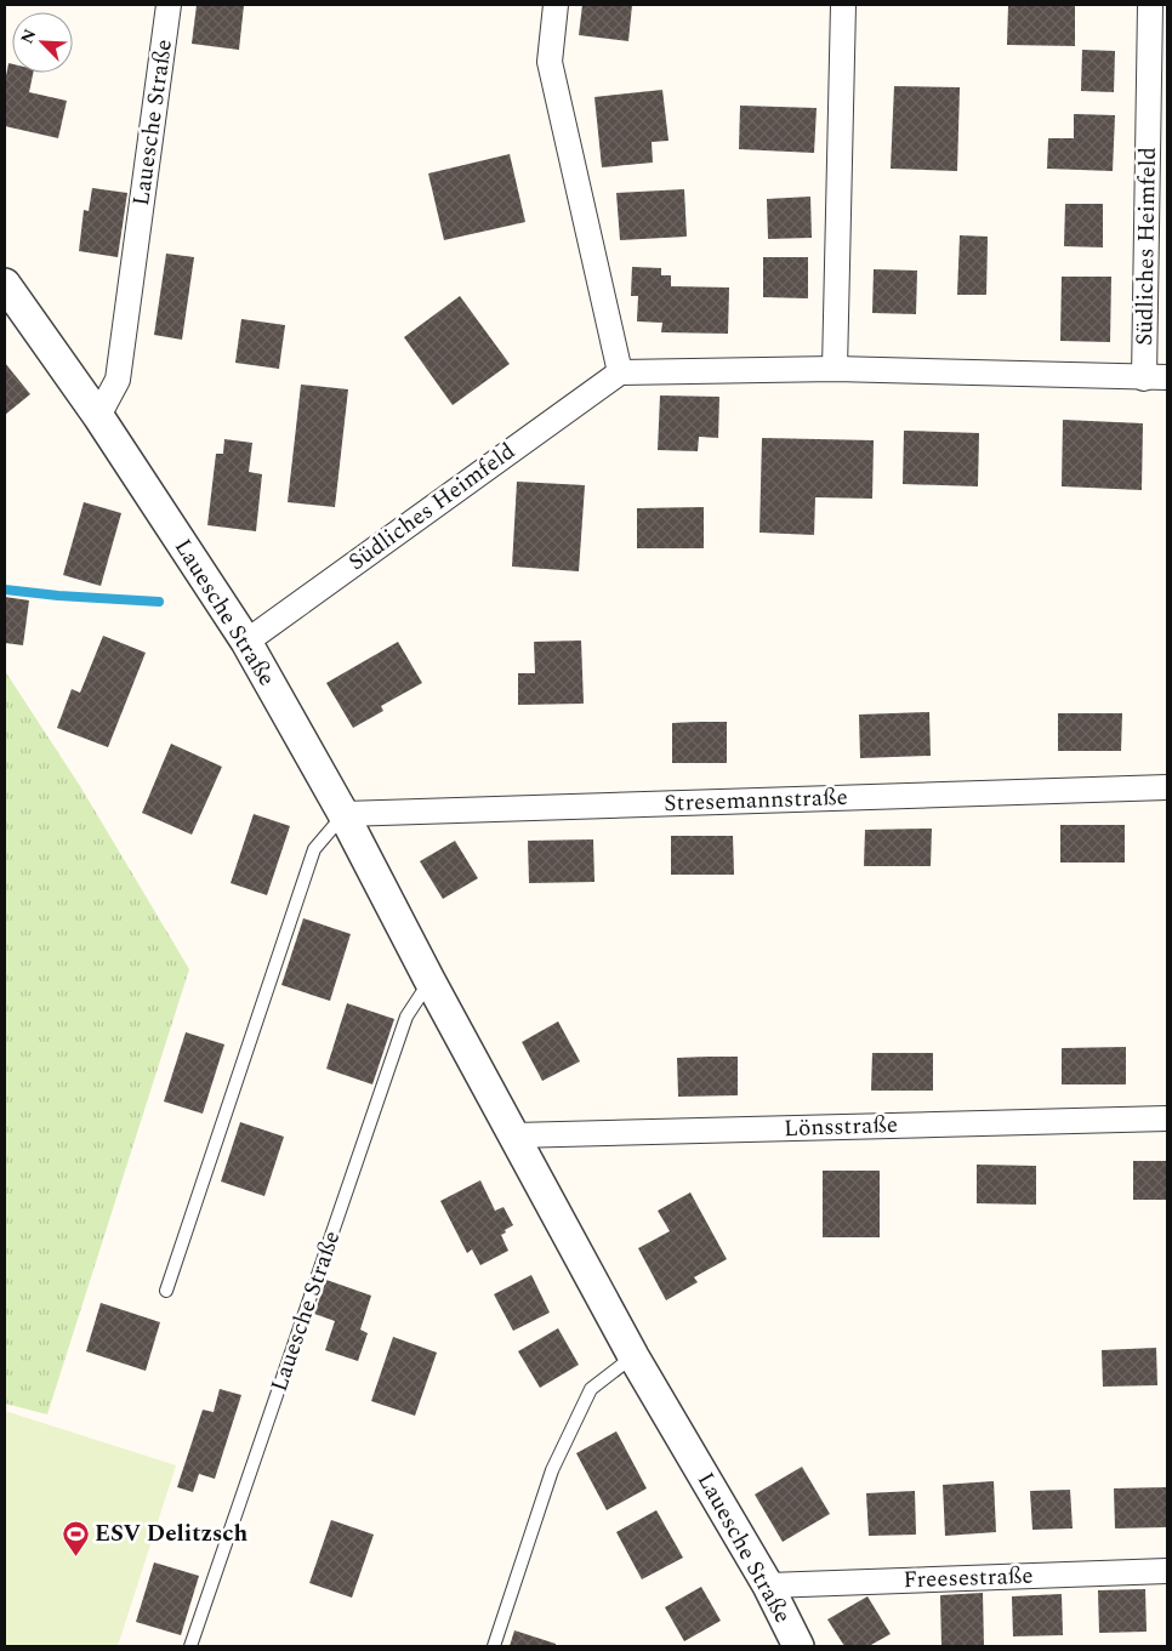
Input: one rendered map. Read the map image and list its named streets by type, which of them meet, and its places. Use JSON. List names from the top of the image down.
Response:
{
  "streets": {
    "street": [
      "Lauesche Straße",
      "Südliches Heimfeld",
      "Stresemannstraße",
      "Lönsstraße",
      "Freesestraße"
    ]
  },
  "crossings": [
    ["Lauesche Straße", "Südliches Heimfeld"],
    ["Lauesche Straße", "Stresemannstraße"],
    ["Lauesche Straße", "Lönsstraße"],
    ["Lauesche Straße", "Freesestraße"]
  ],
  "places": {
    "sports": ["ESV Delitzsch"]
  },
  "north": "top left"
}
